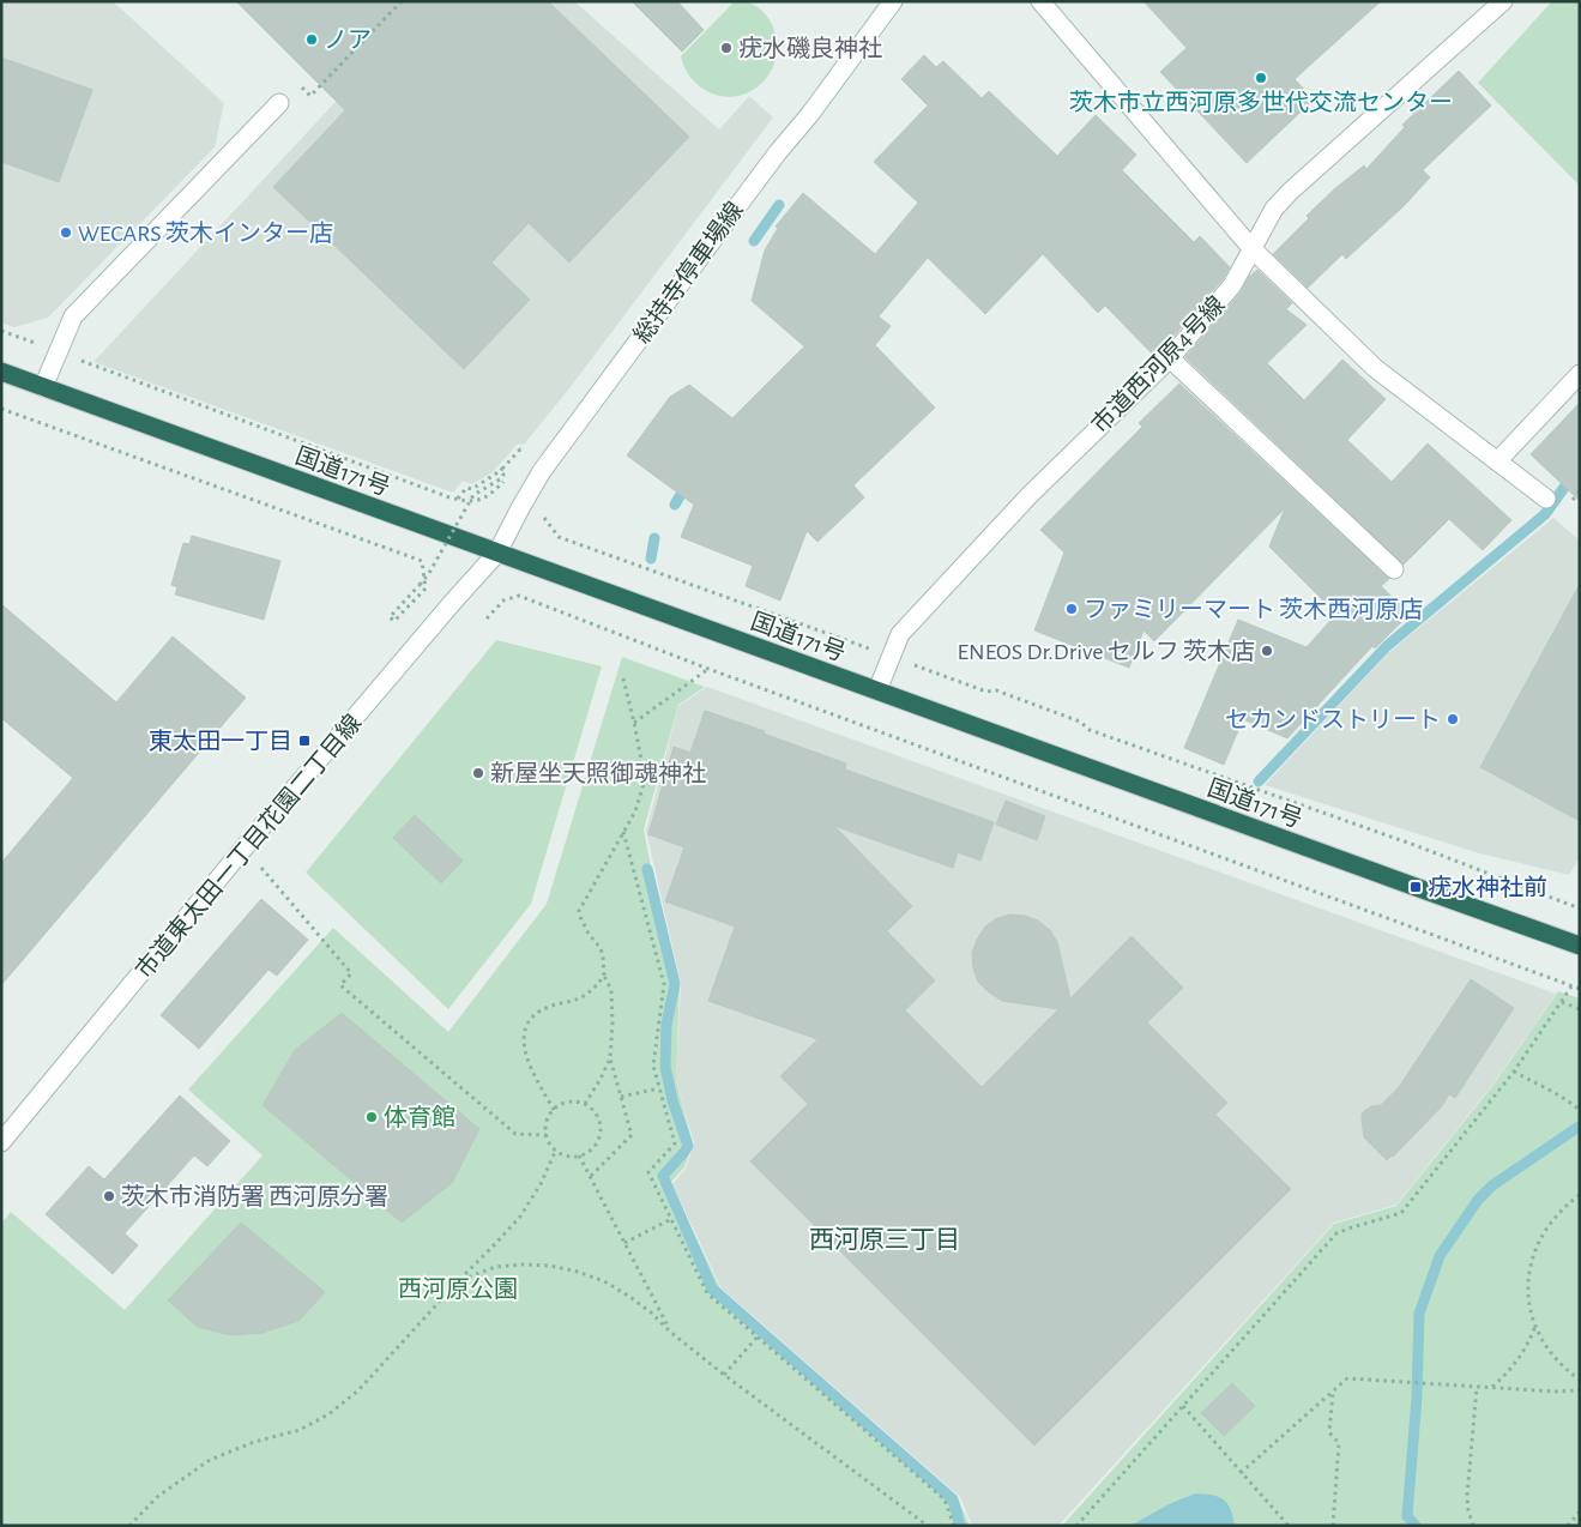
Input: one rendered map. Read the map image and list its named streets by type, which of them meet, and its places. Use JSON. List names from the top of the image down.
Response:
{
  "streets": {
    "highway": ["国道171号"],
    "street": ["総持寺停車場線", "市道西河原4号線", "市道東太田一丁目花園二丁目線"]
  },
  "crossings": [
    ["総持寺停車場線", "国道171号"],
    ["総持寺停車場線", "市道東太田一丁目花園二丁目線"],
    ["市道西河原4号線", "国道171号"],
    ["国道171号", "市道東太田一丁目花園二丁目線"]
  ],
  "districts": ["西河原三丁目"],
  "parks": ["西河原公園"],
  "places": {
    "other": [
      "ノア",
      "疣水磯良神社",
      "茨木市立西河原多世代交流センター",
      "WECARS 茨木インター店",
      "ファミリーマート 茨木西河原店",
      "ENEOS Dr.Drive セルフ 茨木店",
      "セカンドストリート",
      "新屋坐天照御魂神社",
      "体育館",
      "茨木市消防署 西河原分署"
    ],
    "transit": ["東太田一丁目", "疣水神社前"]
  }
}
